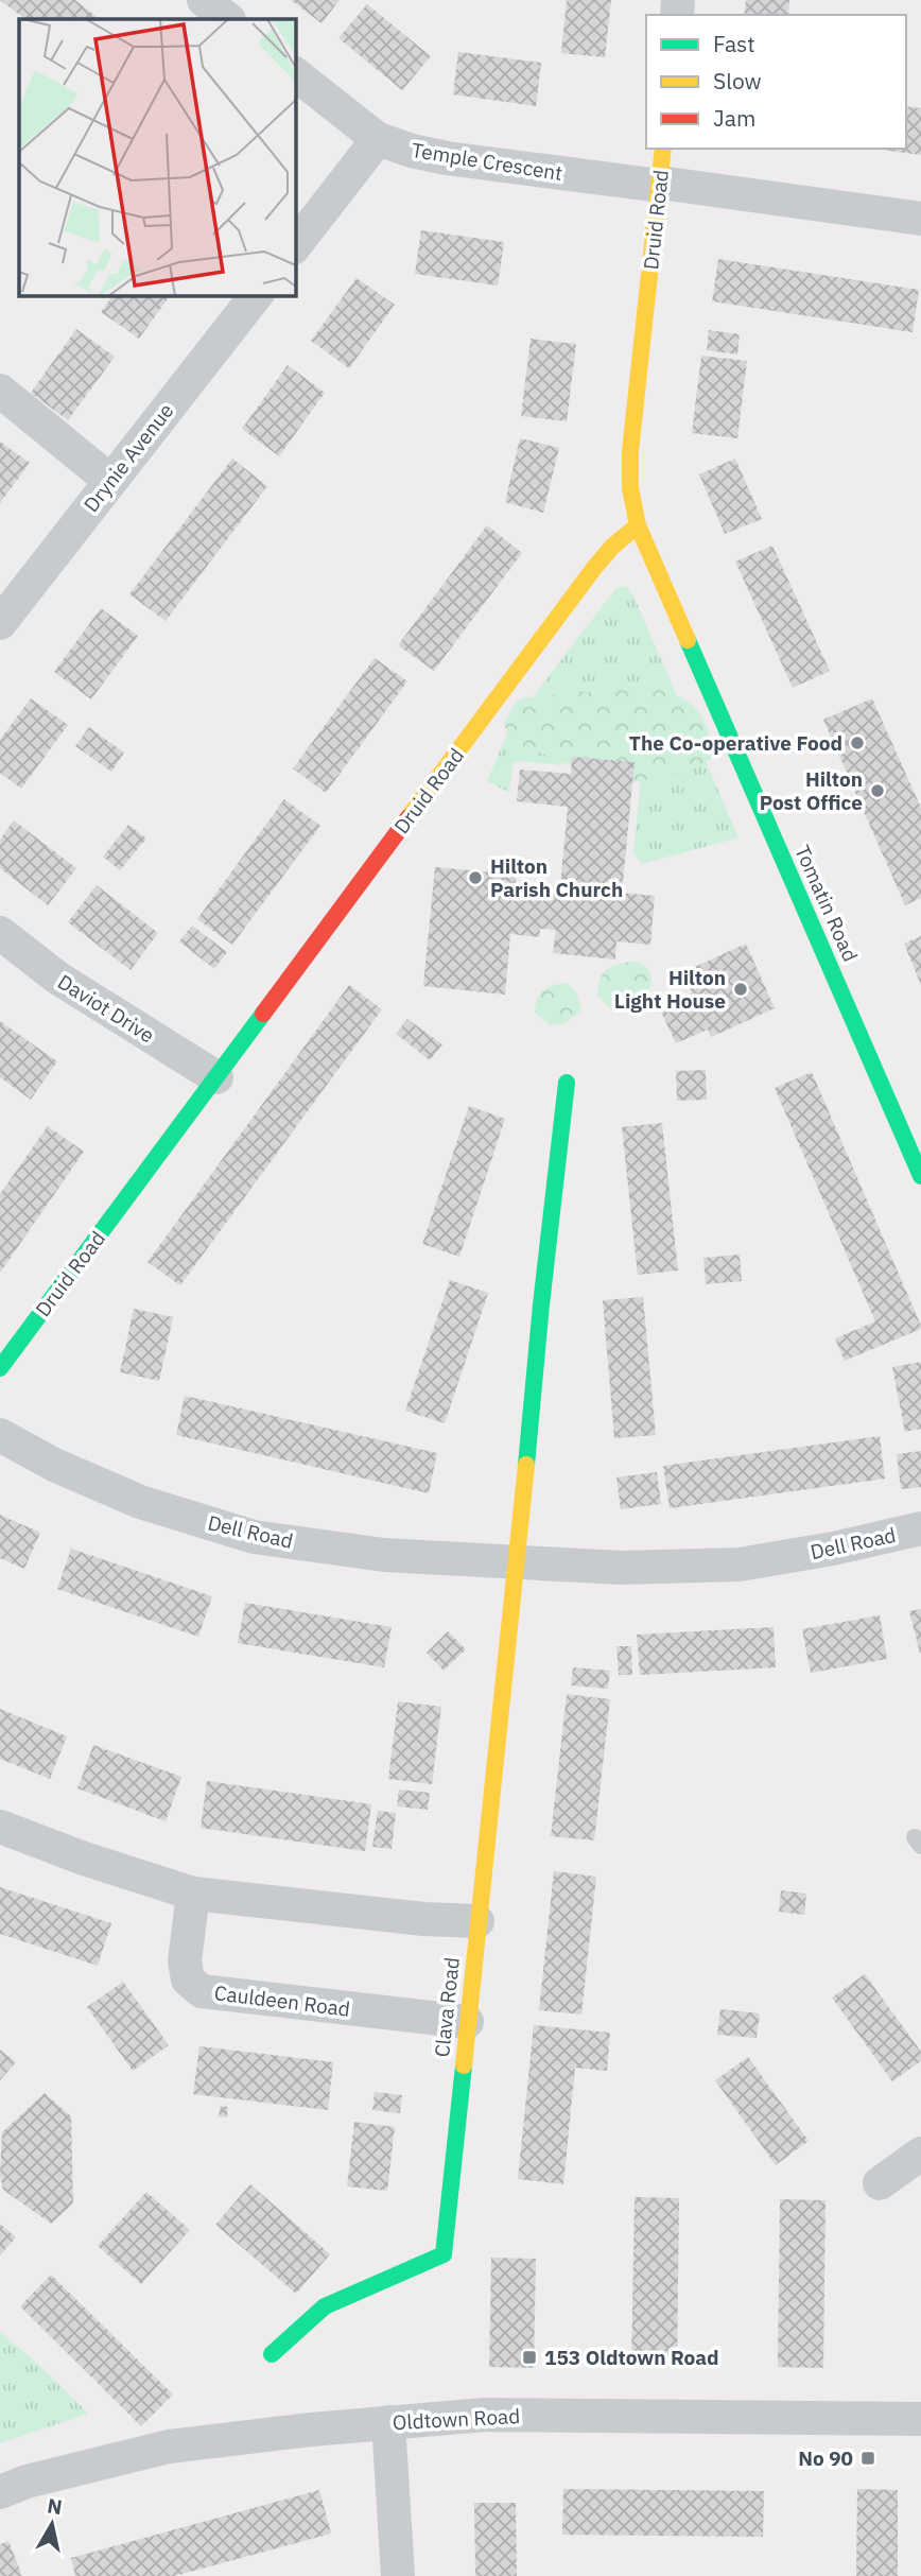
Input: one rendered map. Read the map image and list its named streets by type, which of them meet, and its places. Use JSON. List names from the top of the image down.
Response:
{
  "streets": {
    "street": [
      "Temple Crescent",
      "Druid Road",
      "Drynie Avenue",
      "Tomatin Road",
      "Daviot Drive",
      "Dell Road",
      "Cauldeen Road",
      "Clava Road",
      "Oldtown Road"
    ]
  },
  "crossings": [
    ["Temple Crescent", "Druid Road"],
    ["Druid Road", "Tomatin Road"],
    ["Druid Road", "Daviot Drive"],
    ["Dell Road", "Clava Road"],
    ["Cauldeen Road", "Clava Road"]
  ],
  "places": {
    "other": [
      "The Co-operative Food",
      "Hilton Post Office",
      "Hilton Parish Church",
      "Hilton Light House"
    ],
    "transit": ["153 Oldtown Road", "No 90"]
  },
  "legend": ["Fast", "Slow", "Jam"],
  "north": "top"
}
